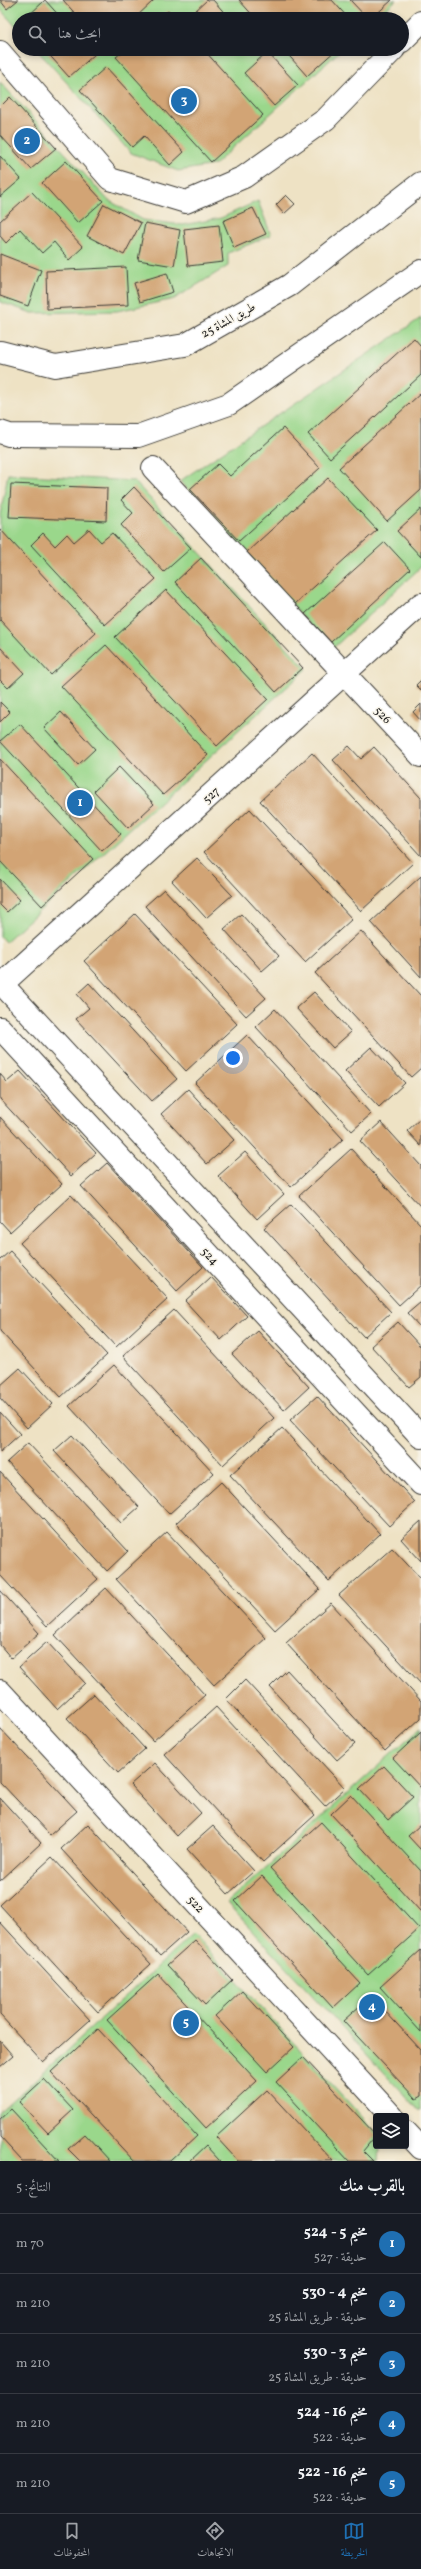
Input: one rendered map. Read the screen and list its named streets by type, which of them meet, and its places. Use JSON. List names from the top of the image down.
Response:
{
  "streets": {
    "street": [
      "طريق المشاة 25",
      "526",
      "527",
      "524",
      "522"
    ]
  },
  "crossings": [
    ["526", "527"]
  ],
  "page": {
    "search": "ابحث هنا",
    "pins": [
      "3",
      "2",
      "1",
      "4",
      "5"
    ],
    "heading": ["بالقرب منك", "النتائج: 5"],
    "list": [
      {
        "mark": "1",
        "name": "مخيم 5 - 524",
        "note": "حديقة · 527",
        "value": "70 m"
      },
      {
        "mark": "2",
        "name": "مخيم 4 - 530",
        "note": "حديقة · طريق المشاة 25",
        "value": "210 m"
      },
      {
        "mark": "3",
        "name": "مخيم 3 - 530",
        "note": "حديقة · طريق المشاة 25",
        "value": "210 m"
      },
      {
        "mark": "4",
        "name": "مخيم 16 - 524",
        "note": "حديقة · 522",
        "value": "210 m"
      },
      {
        "mark": "5",
        "name": "مخيم 16 - 522",
        "note": "حديقة · 522",
        "value": "210 m"
      }
    ],
    "nav": ["الخريطة", "الاتجاهات", "المحفوظات"]
  }
}
